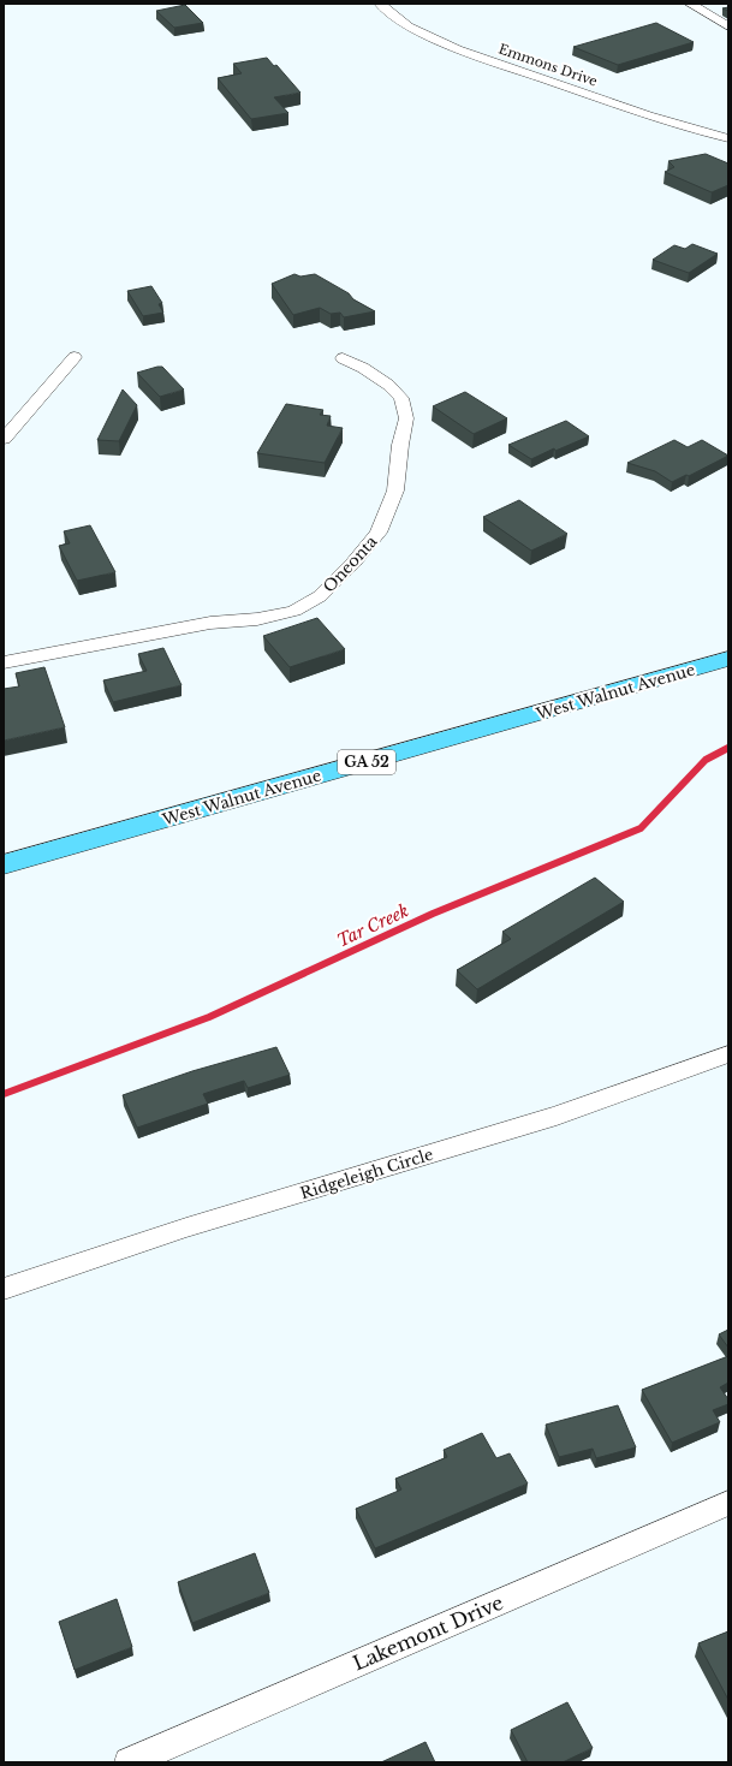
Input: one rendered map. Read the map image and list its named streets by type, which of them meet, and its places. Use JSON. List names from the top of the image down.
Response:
{
  "streets": {
    "main road": ["West Walnut Avenue", "GA 52"],
    "street": [
      "Emmons Drive",
      "Oneonta",
      "Ridgeleigh Circle",
      "Lakemont Drive"
    ]
  },
  "water": ["Tar Creek"]
}
